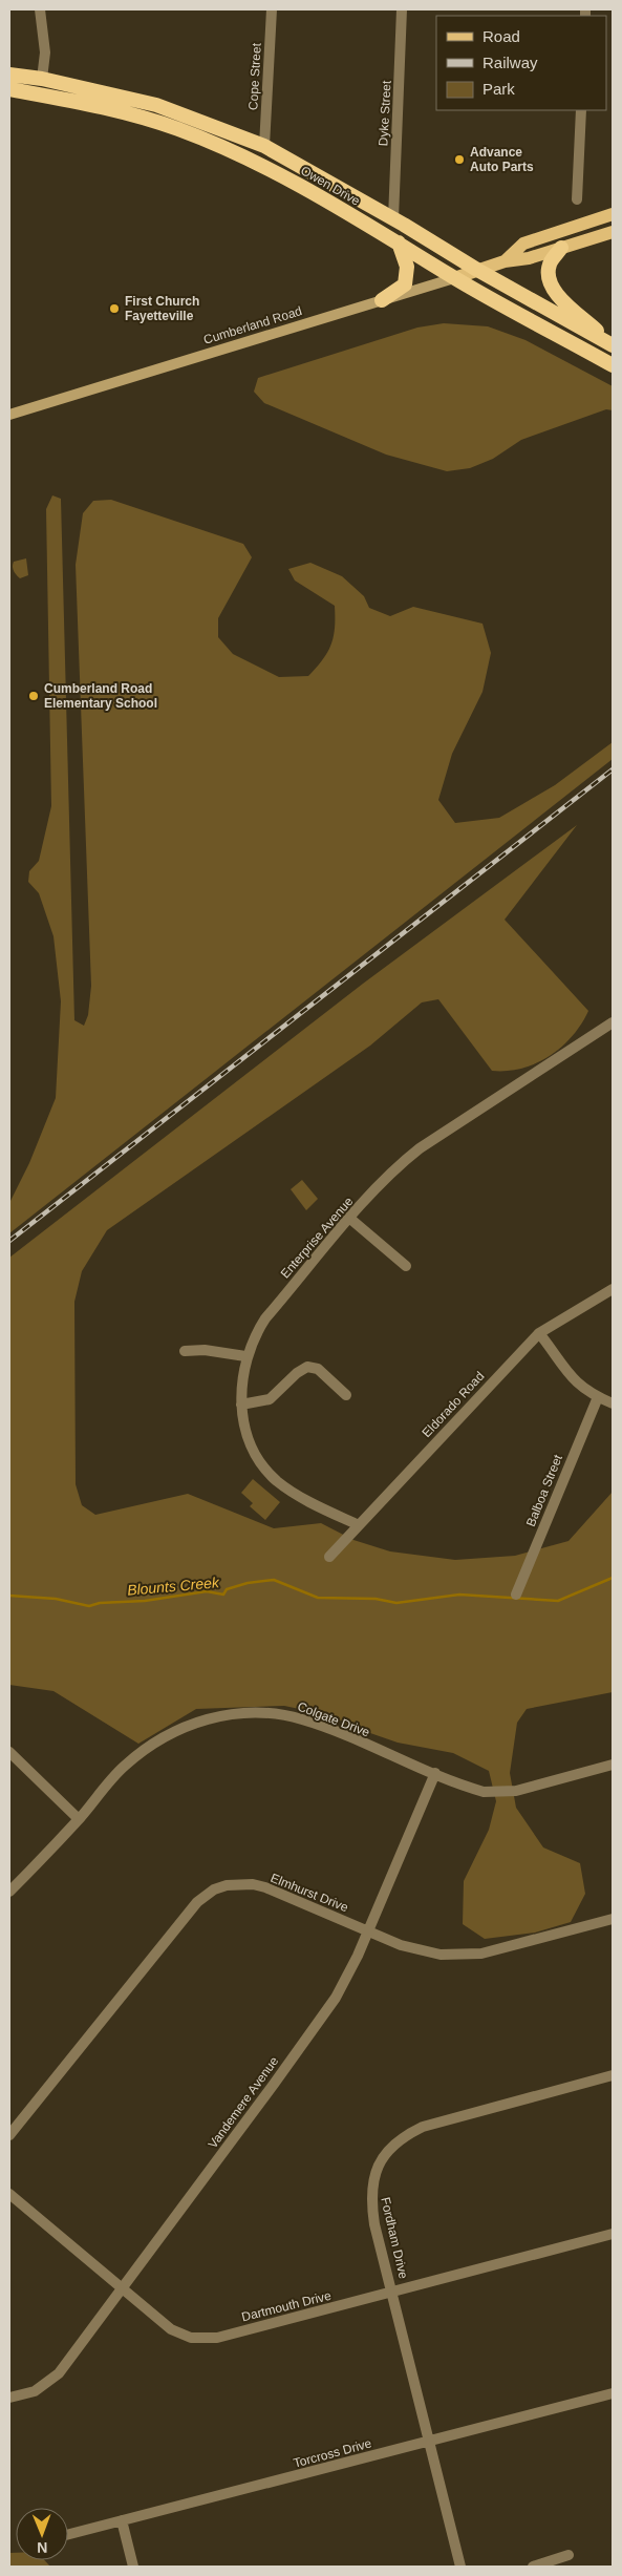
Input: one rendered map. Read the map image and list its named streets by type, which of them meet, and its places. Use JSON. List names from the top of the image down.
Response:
{
  "streets": {
    "highway": ["Owen Drive"],
    "main road": ["Cumberland Road"],
    "street": [
      "Cope Street",
      "Dyke Street",
      "Enterprise Avenue",
      "Eldorado Road",
      "Balboa Street",
      "Colgate Drive",
      "Elmhurst Drive",
      "Vandemere Avenue",
      "Fordham Drive",
      "Dartmouth Drive",
      "Torcross Drive"
    ]
  },
  "crossings": [
    ["Cope Street", "Owen Drive"],
    ["Dyke Street", "Owen Drive"],
    ["Owen Drive", "Cumberland Road"],
    ["Enterprise Avenue", "Eldorado Road"],
    ["Colgate Drive", "Vandemere Avenue"],
    ["Elmhurst Drive", "Vandemere Avenue"],
    ["Vandemere Avenue", "Dartmouth Drive"],
    ["Fordham Drive", "Dartmouth Drive"],
    ["Fordham Drive", "Torcross Drive"]
  ],
  "water": ["Blounts Creek"],
  "places": ["Advance Auto Parts", "First Church Fayetteville", "Cumberland Road Elementary School"],
  "legend": ["Road", "Railway", "Park"],
  "north": "bottom"
}
